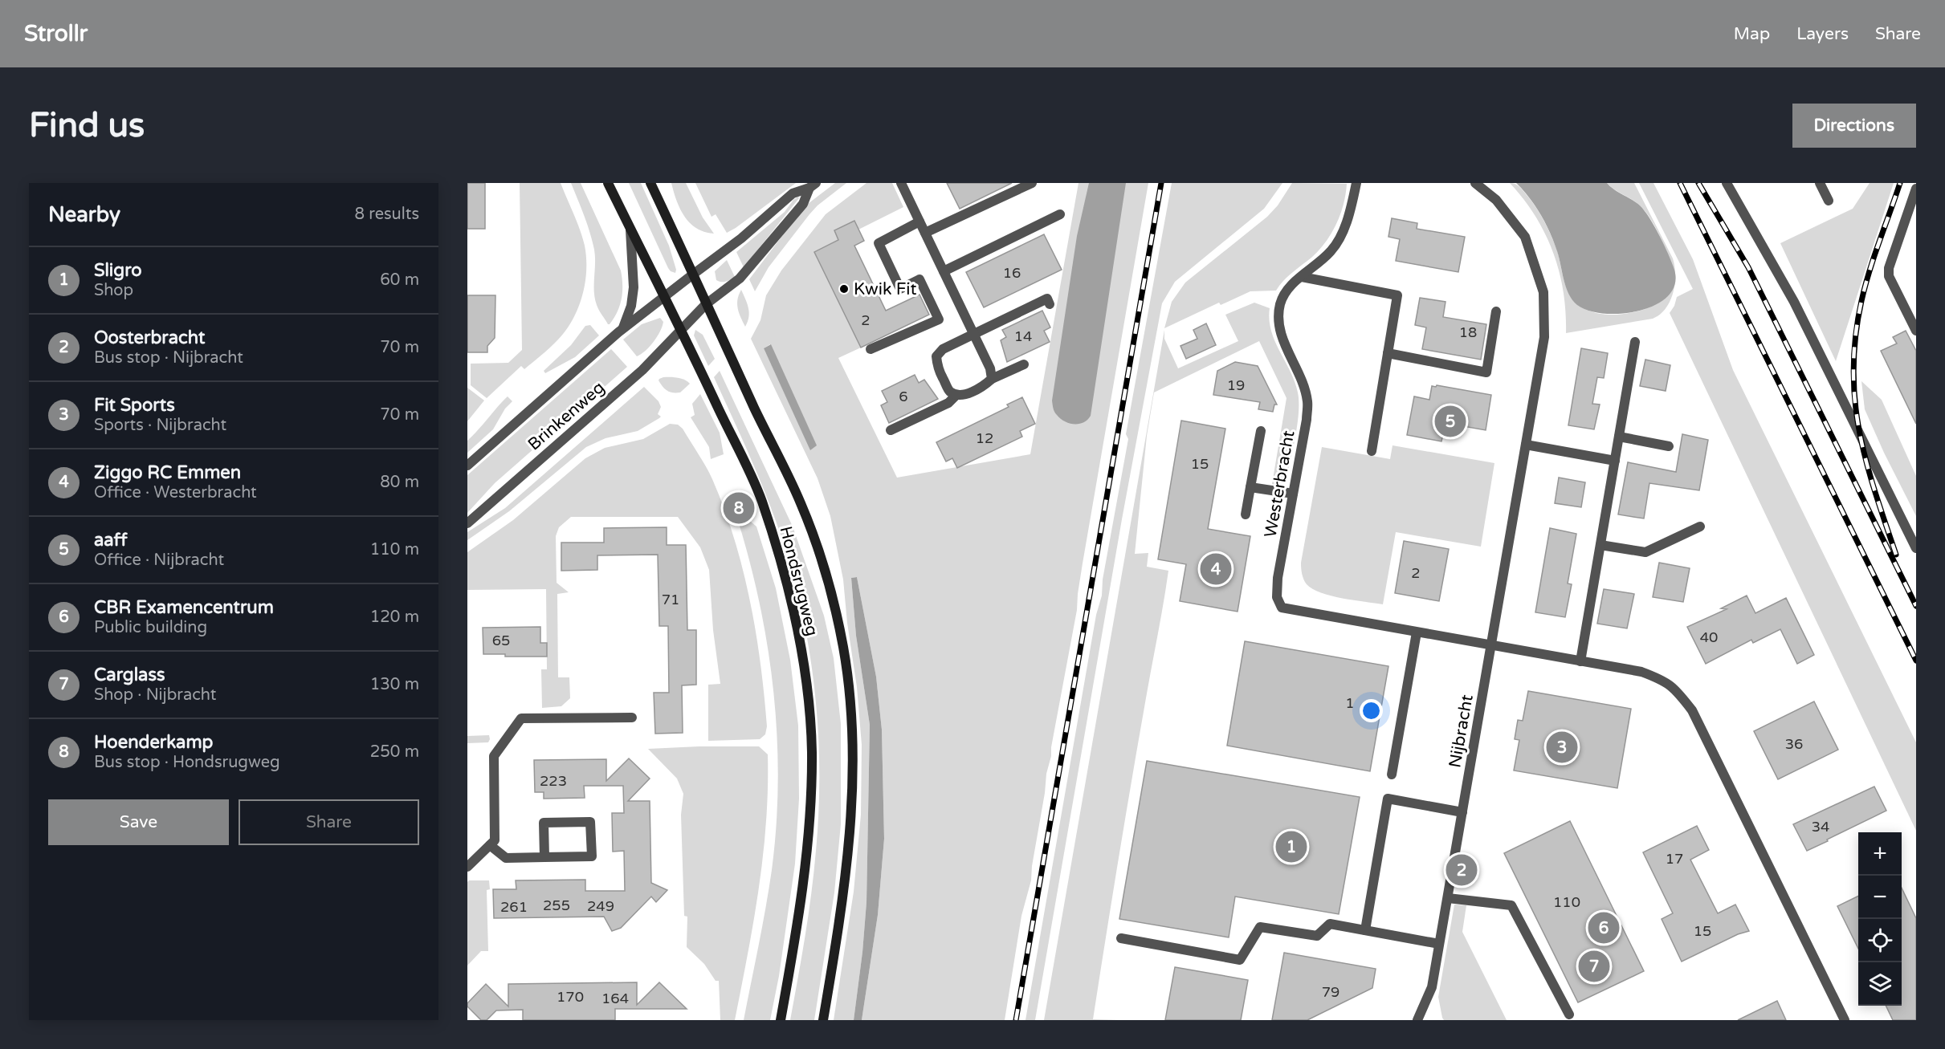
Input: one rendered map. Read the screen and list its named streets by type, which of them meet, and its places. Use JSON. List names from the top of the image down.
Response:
{
  "streets": {
    "main road": ["Hondsrugweg"],
    "street": ["Brinkenweg", "Westerbracht", "Nijbracht"]
  },
  "crossings": [
    ["Brinkenweg", "Hondsrugweg"],
    ["Westerbracht", "Nijbracht"]
  ],
  "places": ["Kwik Fit"],
  "house_numbers": [
    "16",
    "2",
    "18",
    "14",
    "19",
    "6",
    "12",
    "15",
    "2",
    "71",
    "40",
    "65",
    "1",
    "36",
    "223",
    "34",
    "17",
    "110",
    "255",
    "249",
    "261",
    "15",
    "79",
    "170",
    "164"
  ],
  "page": {
    "header": "Strollr",
    "nav": ["Map", "Layers", "Share"],
    "buttons": [
      "Directions",
      ["Save", "Share"]
    ],
    "title": "Find us",
    "heading": ["Nearby", "8 results"],
    "list": [
      {
        "mark": "1",
        "name": "Sligro",
        "note": "Shop",
        "value": "60 m"
      },
      {
        "mark": "2",
        "name": "Oosterbracht",
        "note": "Bus stop · Nijbracht",
        "value": "70 m"
      },
      {
        "mark": "3",
        "name": "Fit Sports",
        "note": "Sports · Nijbracht",
        "value": "70 m"
      },
      {
        "mark": "4",
        "name": "Ziggo RC Emmen",
        "note": "Office · Westerbracht",
        "value": "80 m"
      },
      {
        "mark": "5",
        "name": "aaff",
        "note": "Office · Nijbracht",
        "value": "110 m"
      },
      {
        "mark": "6",
        "name": "CBR Examencentrum",
        "note": "Public building",
        "value": "120 m"
      },
      {
        "mark": "7",
        "name": "Carglass",
        "note": "Shop · Nijbracht",
        "value": "130 m"
      },
      {
        "mark": "8",
        "name": "Hoenderkamp",
        "note": "Bus stop · Hondsrugweg",
        "value": "250 m"
      }
    ],
    "pins": [
      "5",
      "8",
      "4",
      "3",
      "1",
      "2",
      "6",
      "7"
    ],
    "map_buttons": ["+", "−"]
  }
}
